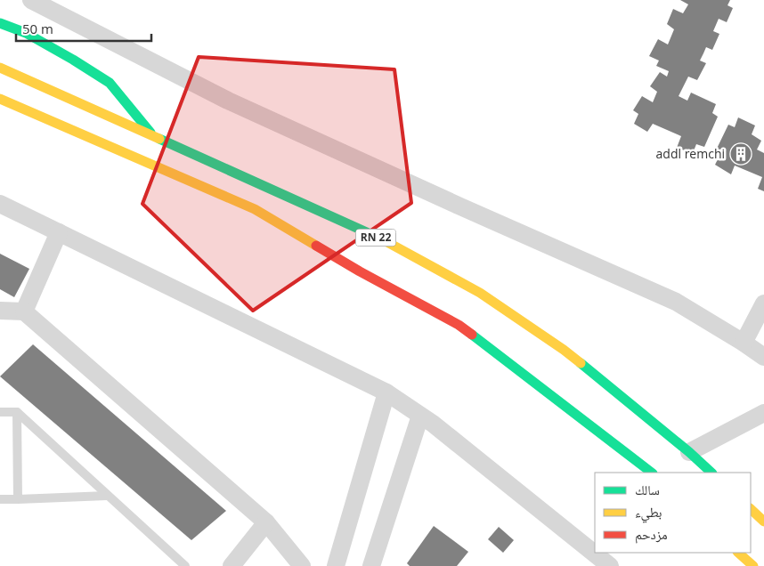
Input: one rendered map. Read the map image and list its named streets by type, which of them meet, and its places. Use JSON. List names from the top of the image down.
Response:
{
  "streets": {
    "highway": ["RN 22"]
  },
  "places": {
    "building": ["addl remchi"]
  },
  "legend": ["سالك", "بطيء", "مزدحم"],
  "scale_bar": "50 m"
}
